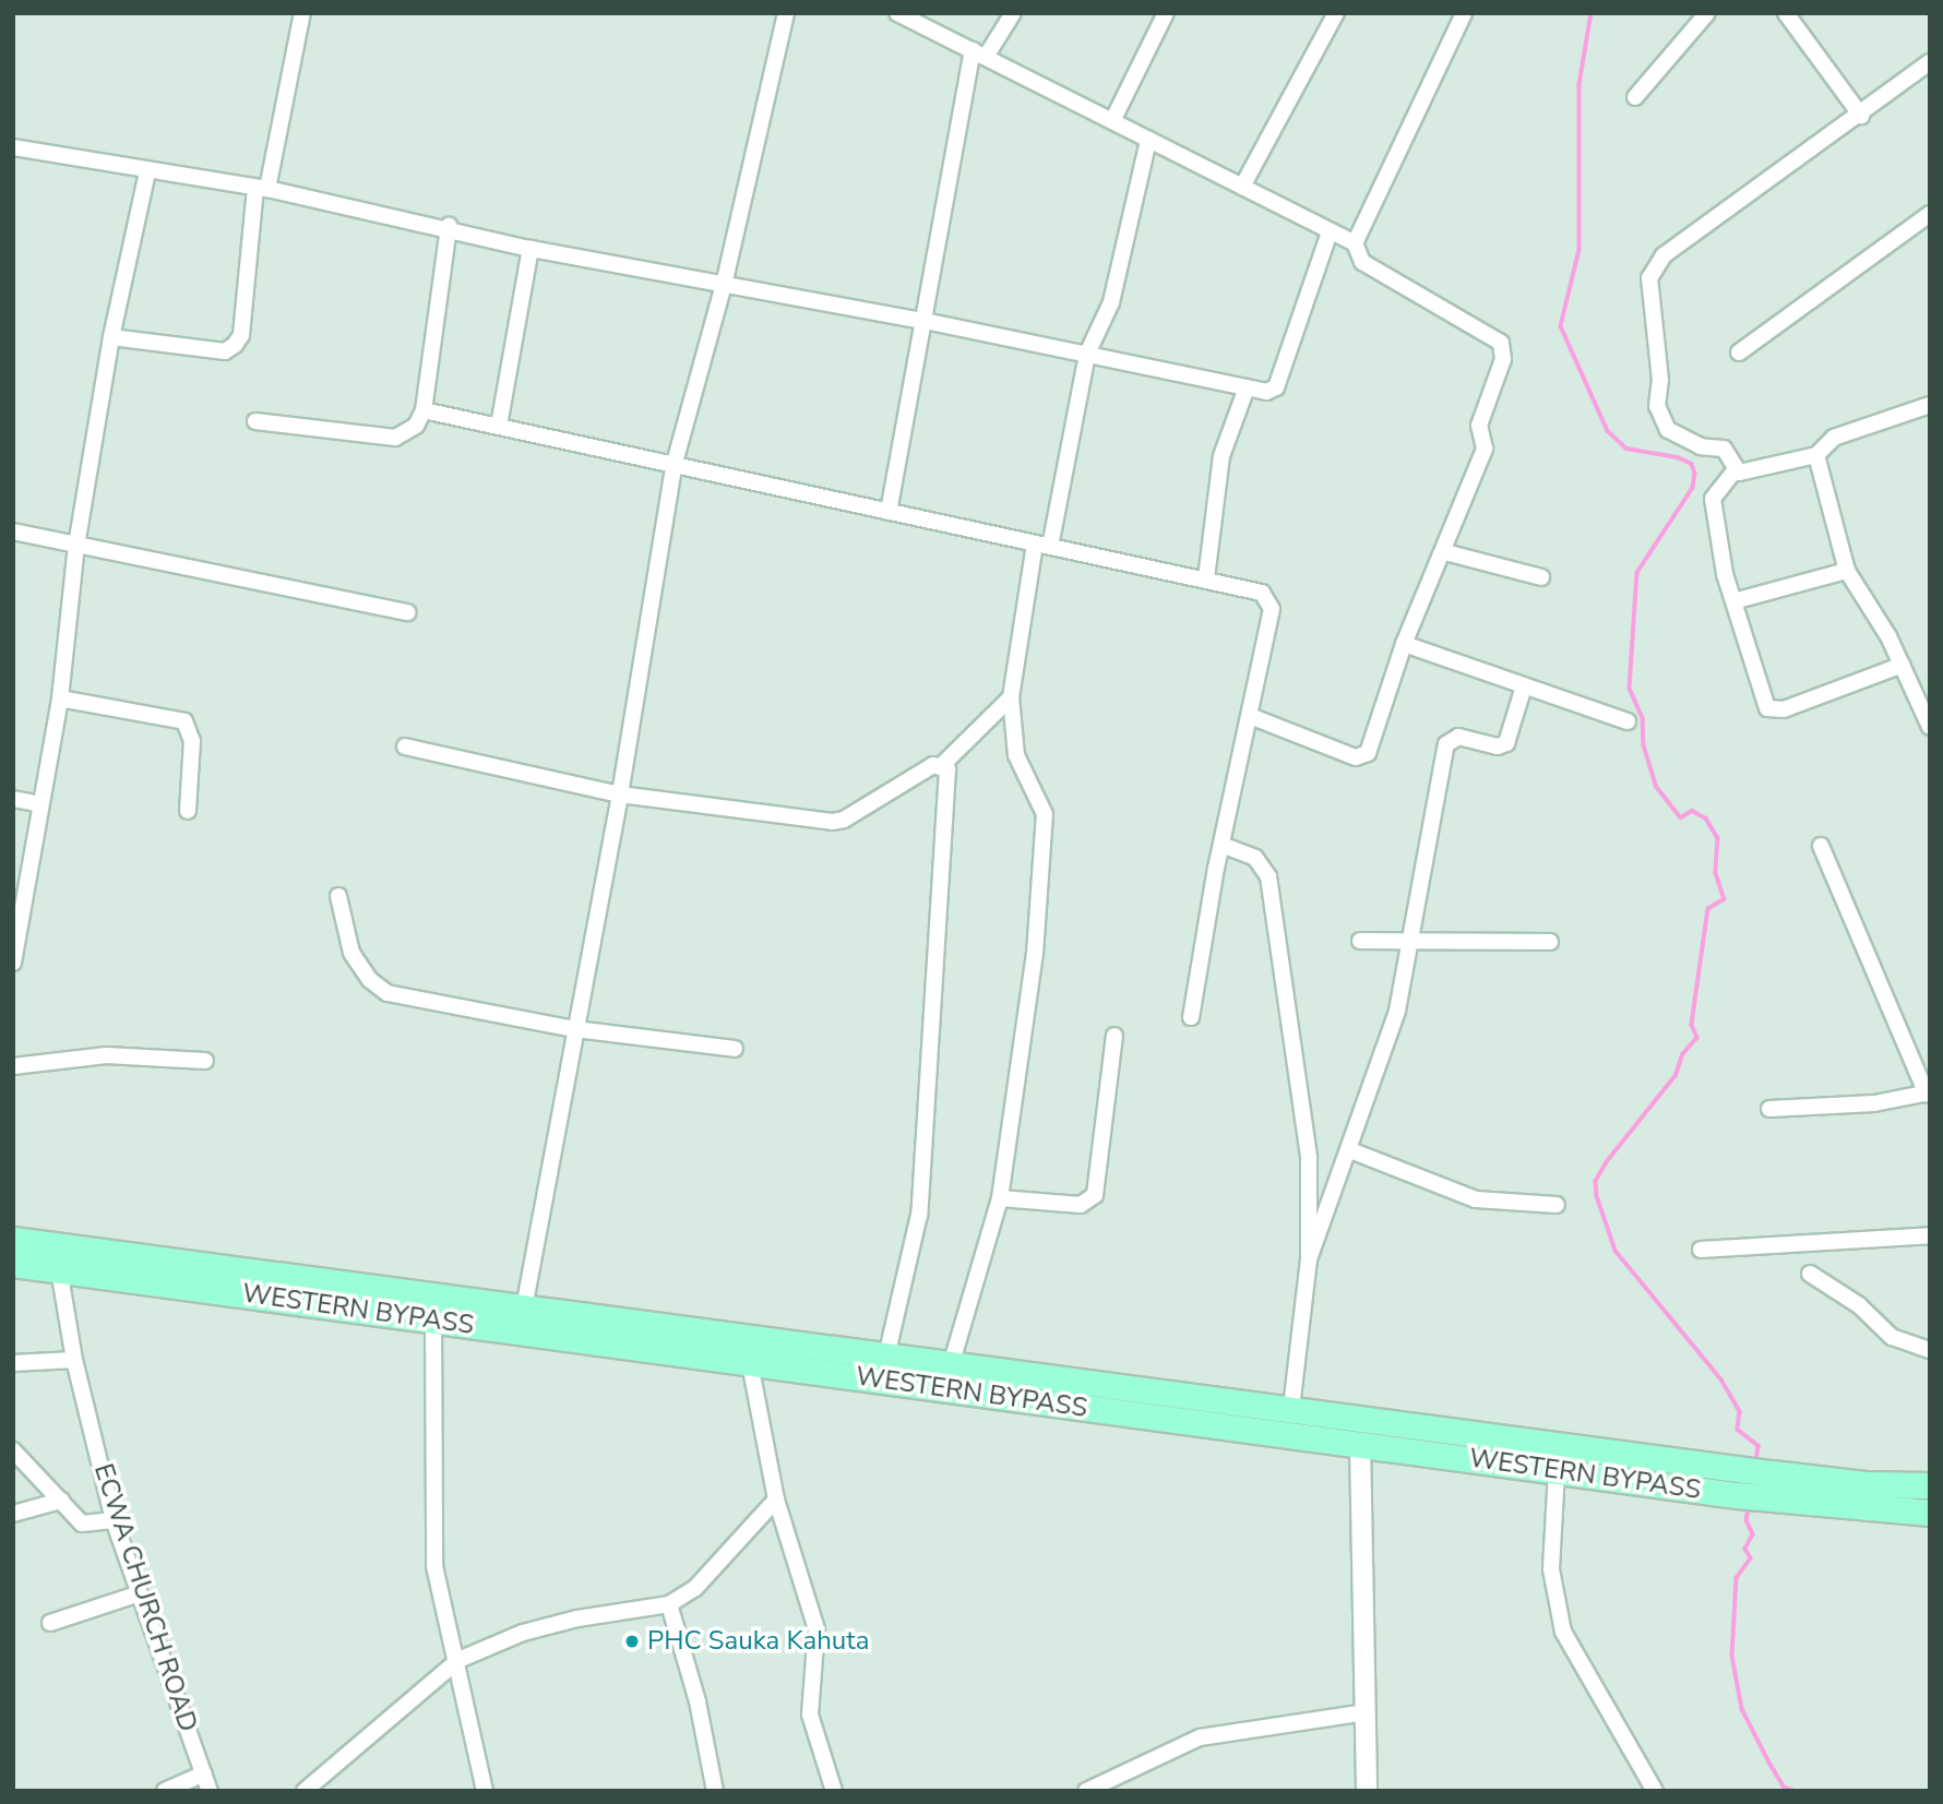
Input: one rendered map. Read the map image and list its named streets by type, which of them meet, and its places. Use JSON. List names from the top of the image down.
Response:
{
  "streets": {
    "main road": ["WESTERN BYPASS"],
    "street": ["ECWA CHURCH ROAD"]
  },
  "crossings": [
    ["WESTERN BYPASS", "ECWA CHURCH ROAD"]
  ],
  "places": ["PHC Sauka Kahuta"]
}
